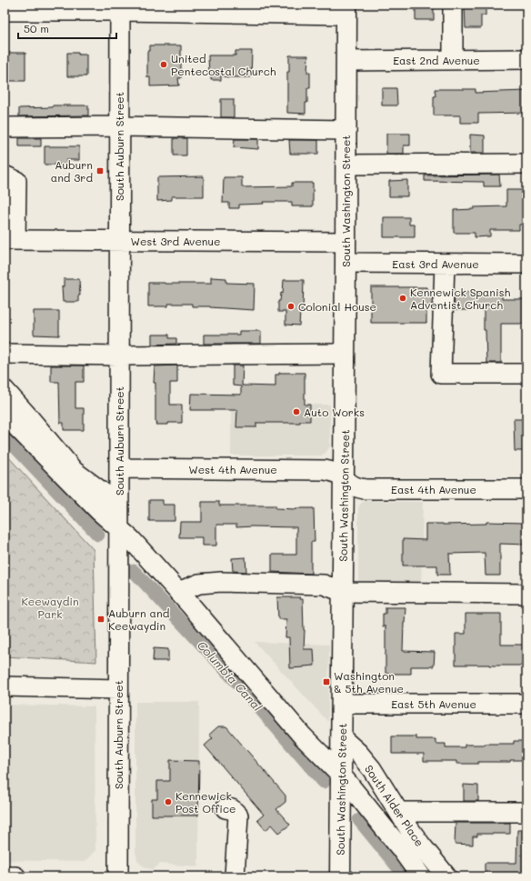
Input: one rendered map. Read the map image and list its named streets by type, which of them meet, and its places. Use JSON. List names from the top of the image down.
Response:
{
  "streets": {
    "main road": ["South Washington Street"],
    "street": [
      "East 2nd Avenue",
      "South Auburn Street",
      "West 3rd Avenue",
      "East 3rd Avenue",
      "West 4th Avenue",
      "East 4th Avenue",
      "East 5th Avenue",
      "South Alder Place"
    ]
  },
  "crossings": [
    ["East 2nd Avenue", "South Washington Street"],
    ["South Auburn Street", "West 3rd Avenue"],
    ["South Auburn Street", "West 4th Avenue"],
    ["South Washington Street", "West 3rd Avenue"],
    ["South Washington Street", "East 3rd Avenue"],
    ["South Washington Street", "West 4th Avenue"],
    ["South Washington Street", "East 4th Avenue"],
    ["South Washington Street", "East 5th Avenue"],
    ["South Washington Street", "South Alder Place"],
    ["West 4th Avenue", "East 4th Avenue"]
  ],
  "water": ["Columbia Canal"],
  "parks": ["Keewaydin Park"],
  "places": {
    "other": [
      "United Pentecostal Church",
      "Kennewick Spanish Adventist Church",
      "Colonial House",
      "Auto Works",
      "Kennewick Post Office"
    ],
    "transit": ["Auburn and 3rd", "Auburn and Keewaydin", "Washington & 5th Avenue"]
  },
  "scale_bar": "50 m"
}
